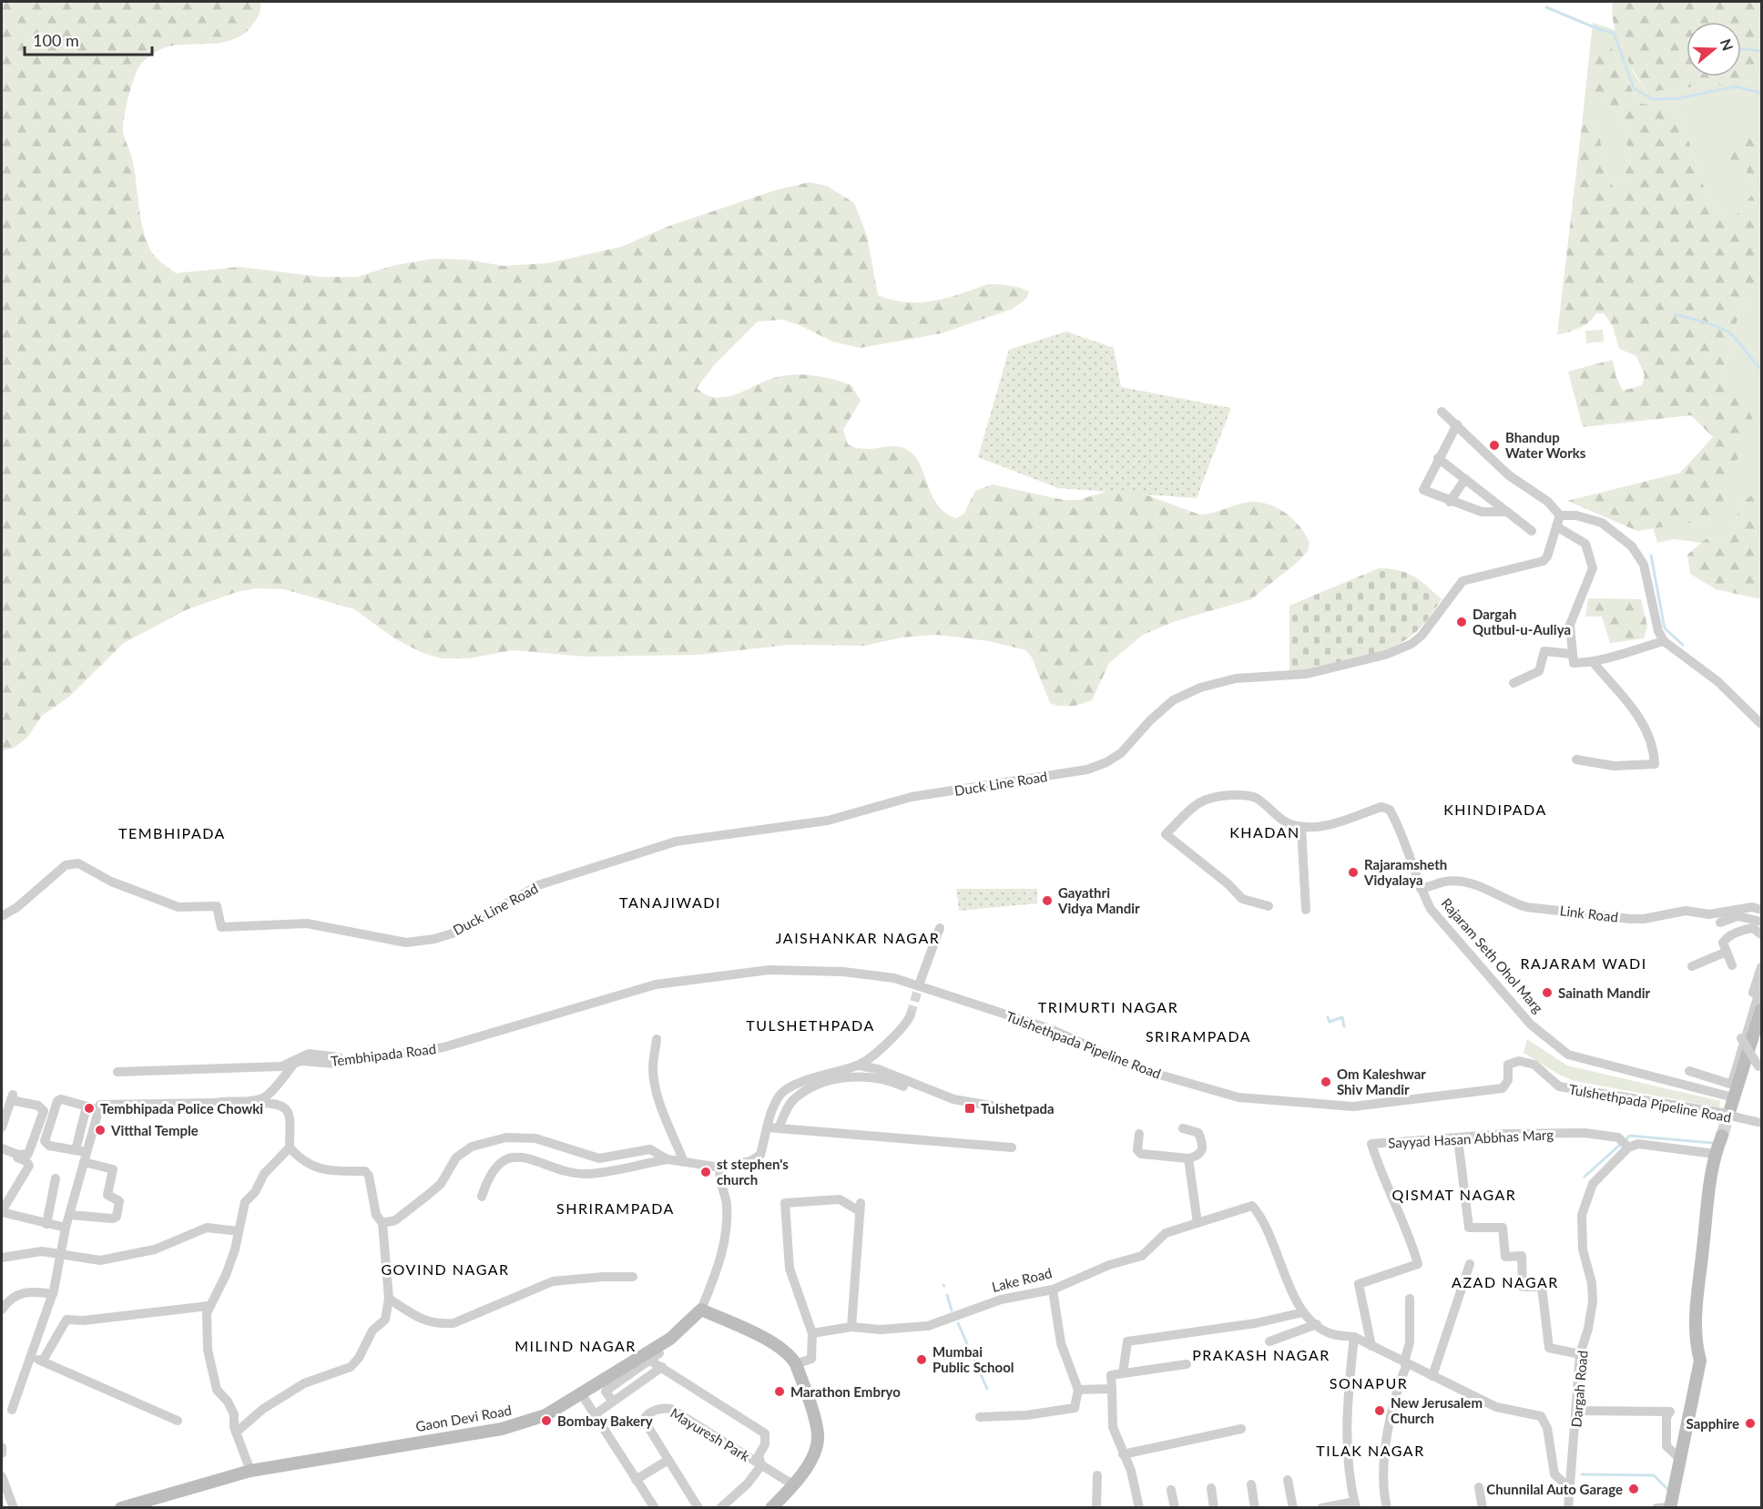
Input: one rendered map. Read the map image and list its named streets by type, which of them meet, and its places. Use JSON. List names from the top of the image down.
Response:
{
  "streets": {
    "street": [
      "Duck Line Road",
      "Link Road",
      "Rajaram Seth Ohol Marg",
      "Tulshethpada Pipeline Road",
      "Tembhipada Road",
      "Sayyad Hasan Abbhas Marg",
      "Lake Road",
      "Dargah Road",
      "Gaon Devi Road",
      "Mayuresh Park"
    ]
  },
  "crossings": [
    ["Link Road", "Rajaram Seth Ohol Marg"],
    ["Rajaram Seth Ohol Marg", "Tulshethpada Pipeline Road"],
    ["Tulshethpada Pipeline Road", "Tembhipada Road"],
    ["Sayyad Hasan Abbhas Marg", "Lake Road"],
    ["Sayyad Hasan Abbhas Marg", "Dargah Road"],
    ["Lake Road", "Dargah Road"]
  ],
  "districts": [
    "KHINDIPADA",
    "KHADAN",
    "TEMBHIPADA",
    "TANAJIWADI",
    "JAISHANKAR NAGAR",
    "RAJARAM WADI",
    "TRIMURTI NAGAR",
    "TULSHETHPADA",
    "SRIRAMPADA",
    "QISMAT NAGAR",
    "SHRIRAMPADA",
    "GOVIND NAGAR",
    "AZAD NAGAR",
    "MILIND NAGAR",
    "PRAKASH NAGAR",
    "SONAPUR",
    "TILAK NAGAR"
  ],
  "places": {
    "other": [
      "Bhandup Water Works",
      "Dargah Qutbul-u-Auliya",
      "Rajaramsheth Vidyalaya",
      "Gayathri Vidya Mandir",
      "Sainath Mandir",
      "Om Kaleshwar Shiv Mandir",
      "Tembhipada Police Chowki",
      "Vitthal Temple",
      "st stephen's church",
      "Mumbai Public School",
      "Marathon Embryo",
      "New Jerusalem Church",
      "Bombay Bakery",
      "Sapphire",
      "Chunnilal Auto Garage"
    ],
    "transit": ["Tulshetpada"]
  },
  "scale_bar": "100 m",
  "north": "right"
}
